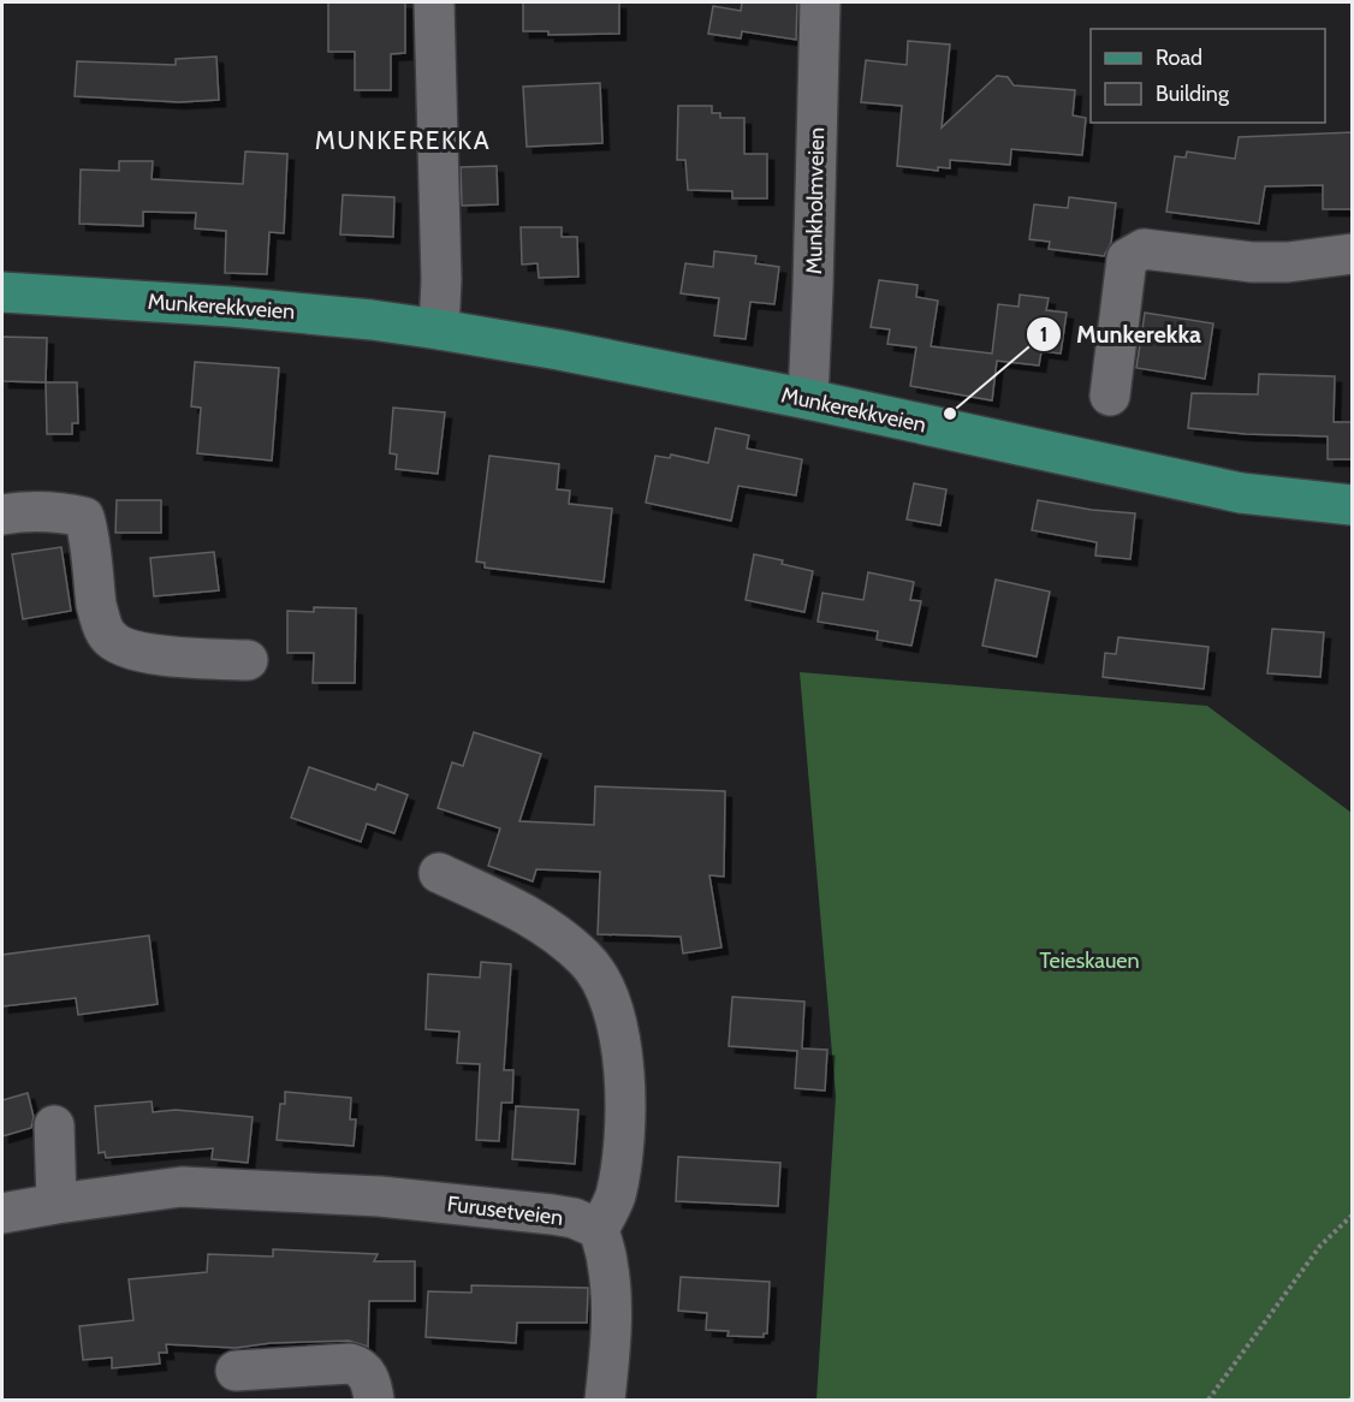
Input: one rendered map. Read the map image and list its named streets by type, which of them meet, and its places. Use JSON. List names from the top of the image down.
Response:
{
  "streets": {
    "main road": ["Munkerekkveien"],
    "street": ["Munkholmveien", "Furusetveien"]
  },
  "crossings": [
    ["Munkholmveien", "Munkerekkveien"]
  ],
  "districts": ["MUNKEREKKA"],
  "parks": ["Teieskauen"],
  "places": ["Munkerekka"],
  "legend": ["Road", "Building"]
}
